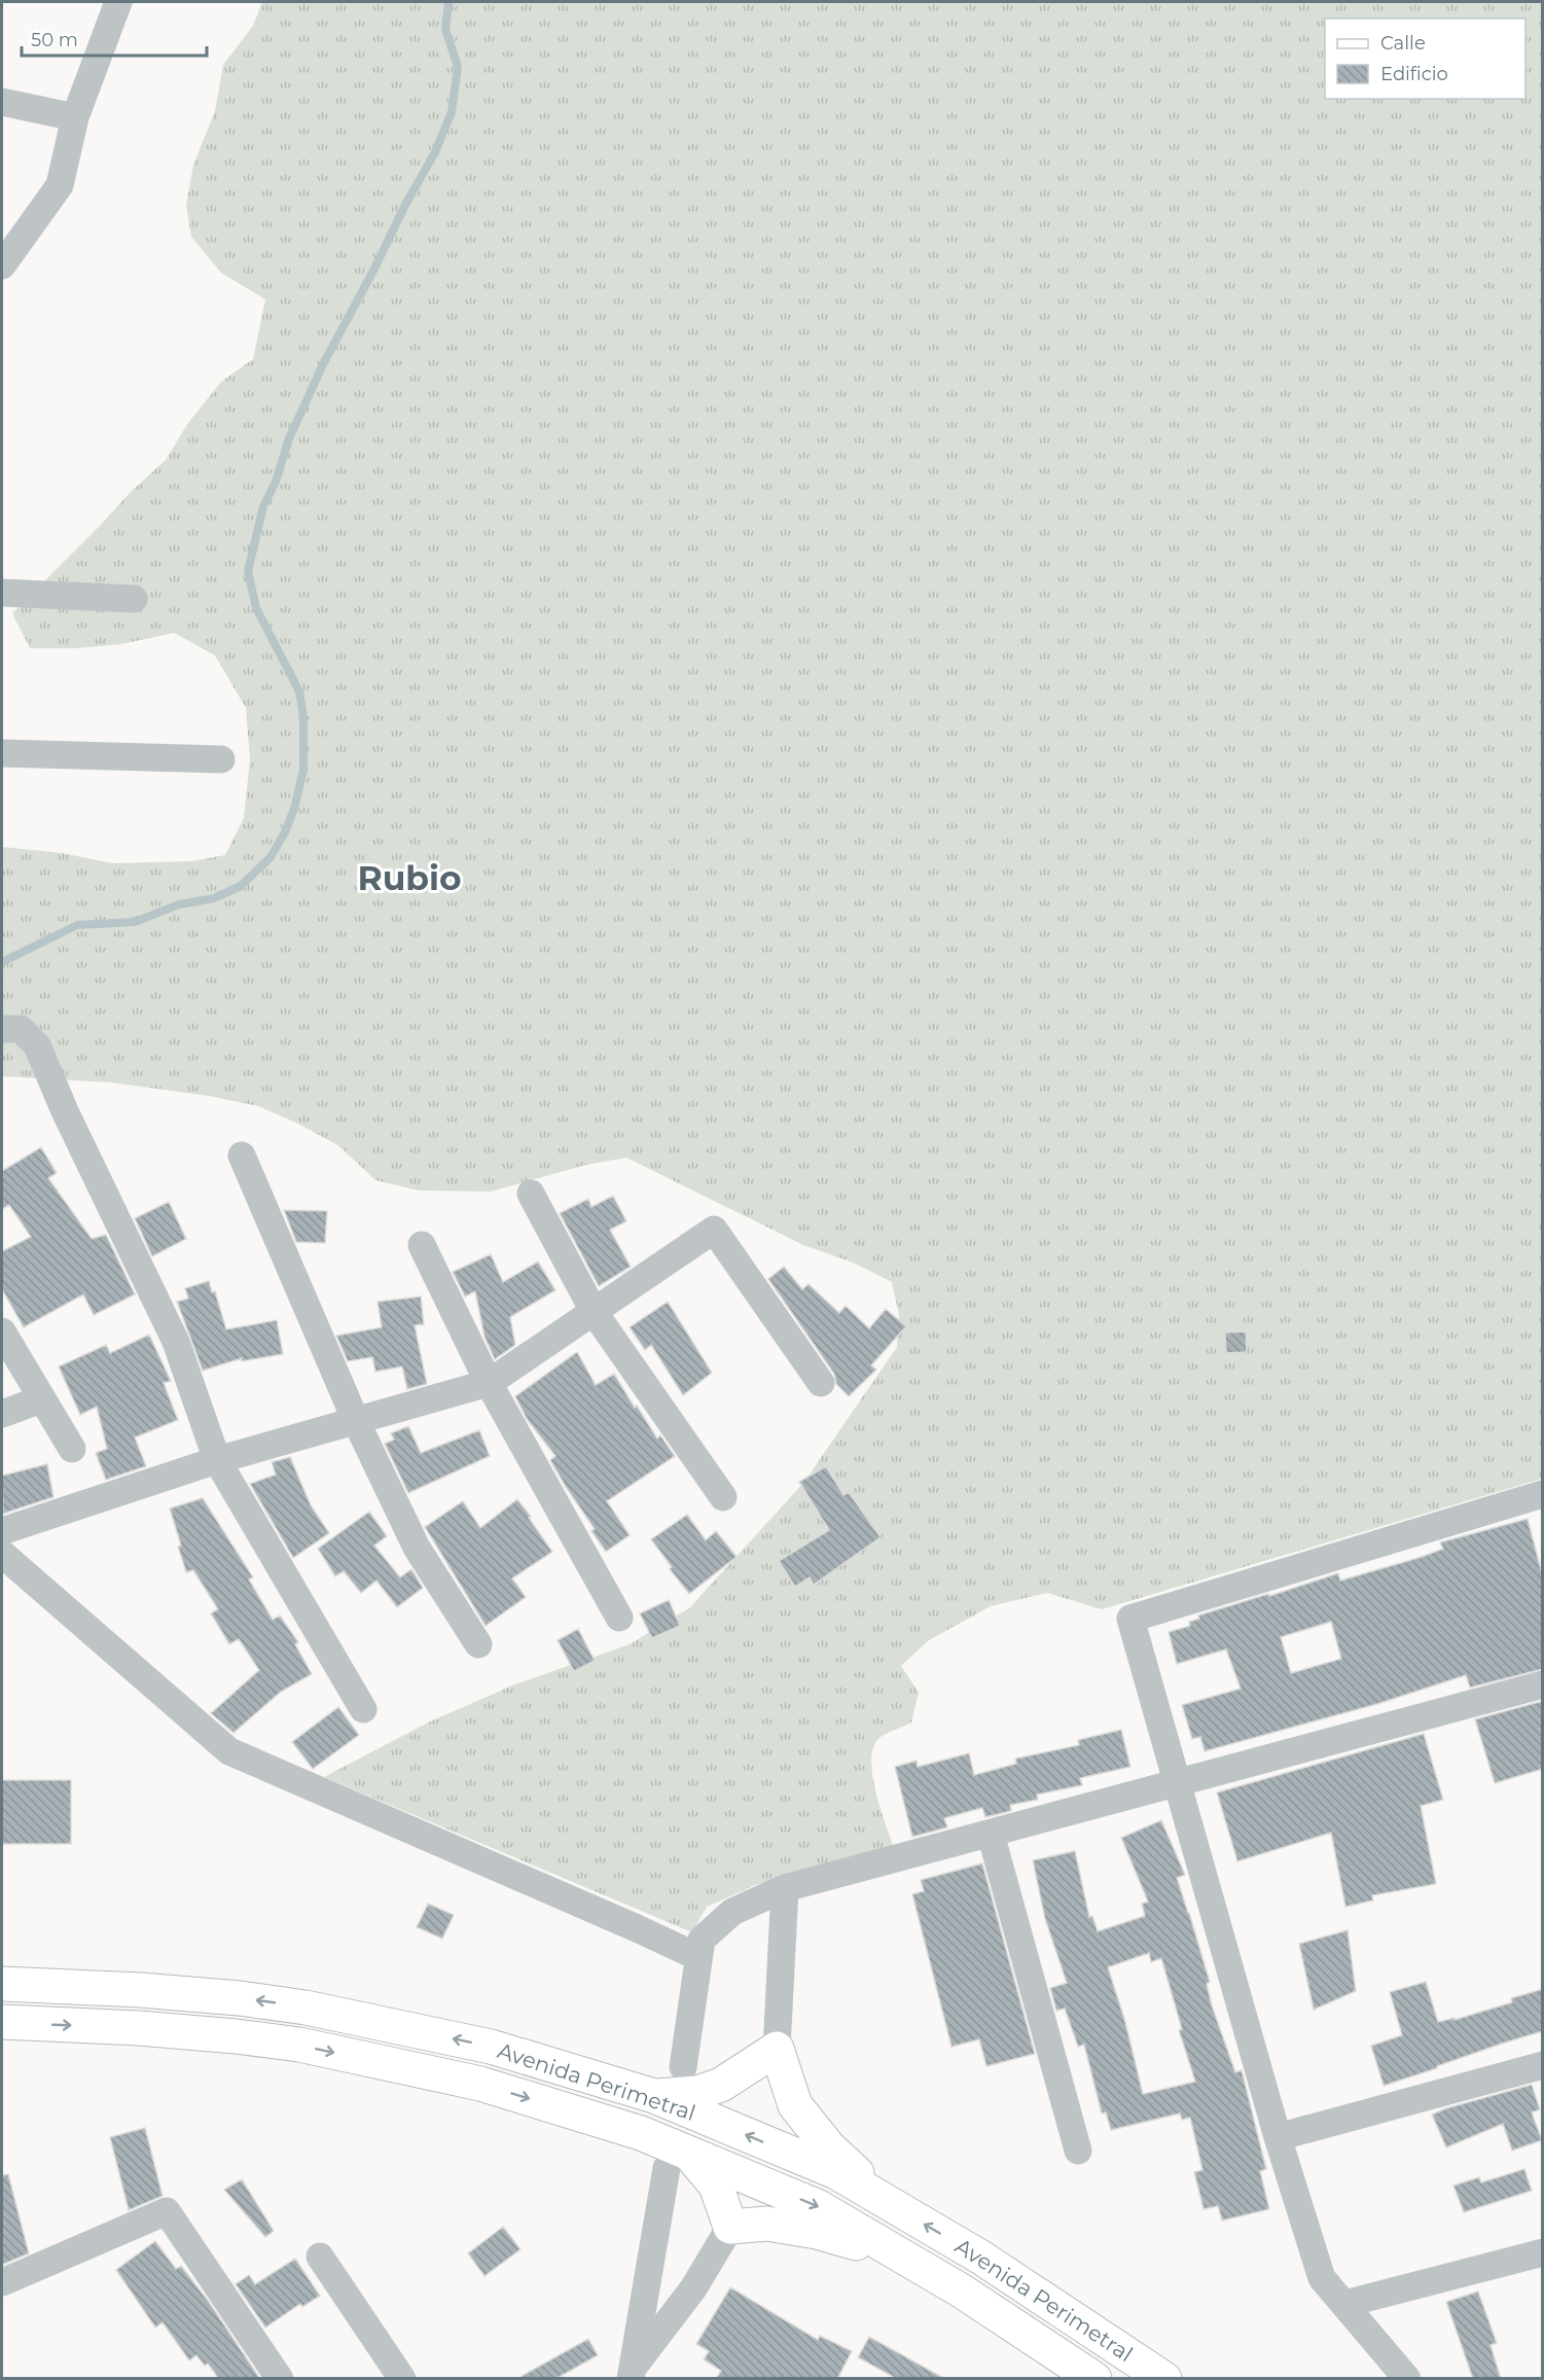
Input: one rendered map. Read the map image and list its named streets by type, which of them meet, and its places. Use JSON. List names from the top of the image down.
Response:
{
  "streets": {
    "main road": ["Avenida Perimetral"]
  },
  "districts": ["Rubio"],
  "legend": ["Calle", "Edificio"],
  "scale_bar": "50 m"
}
